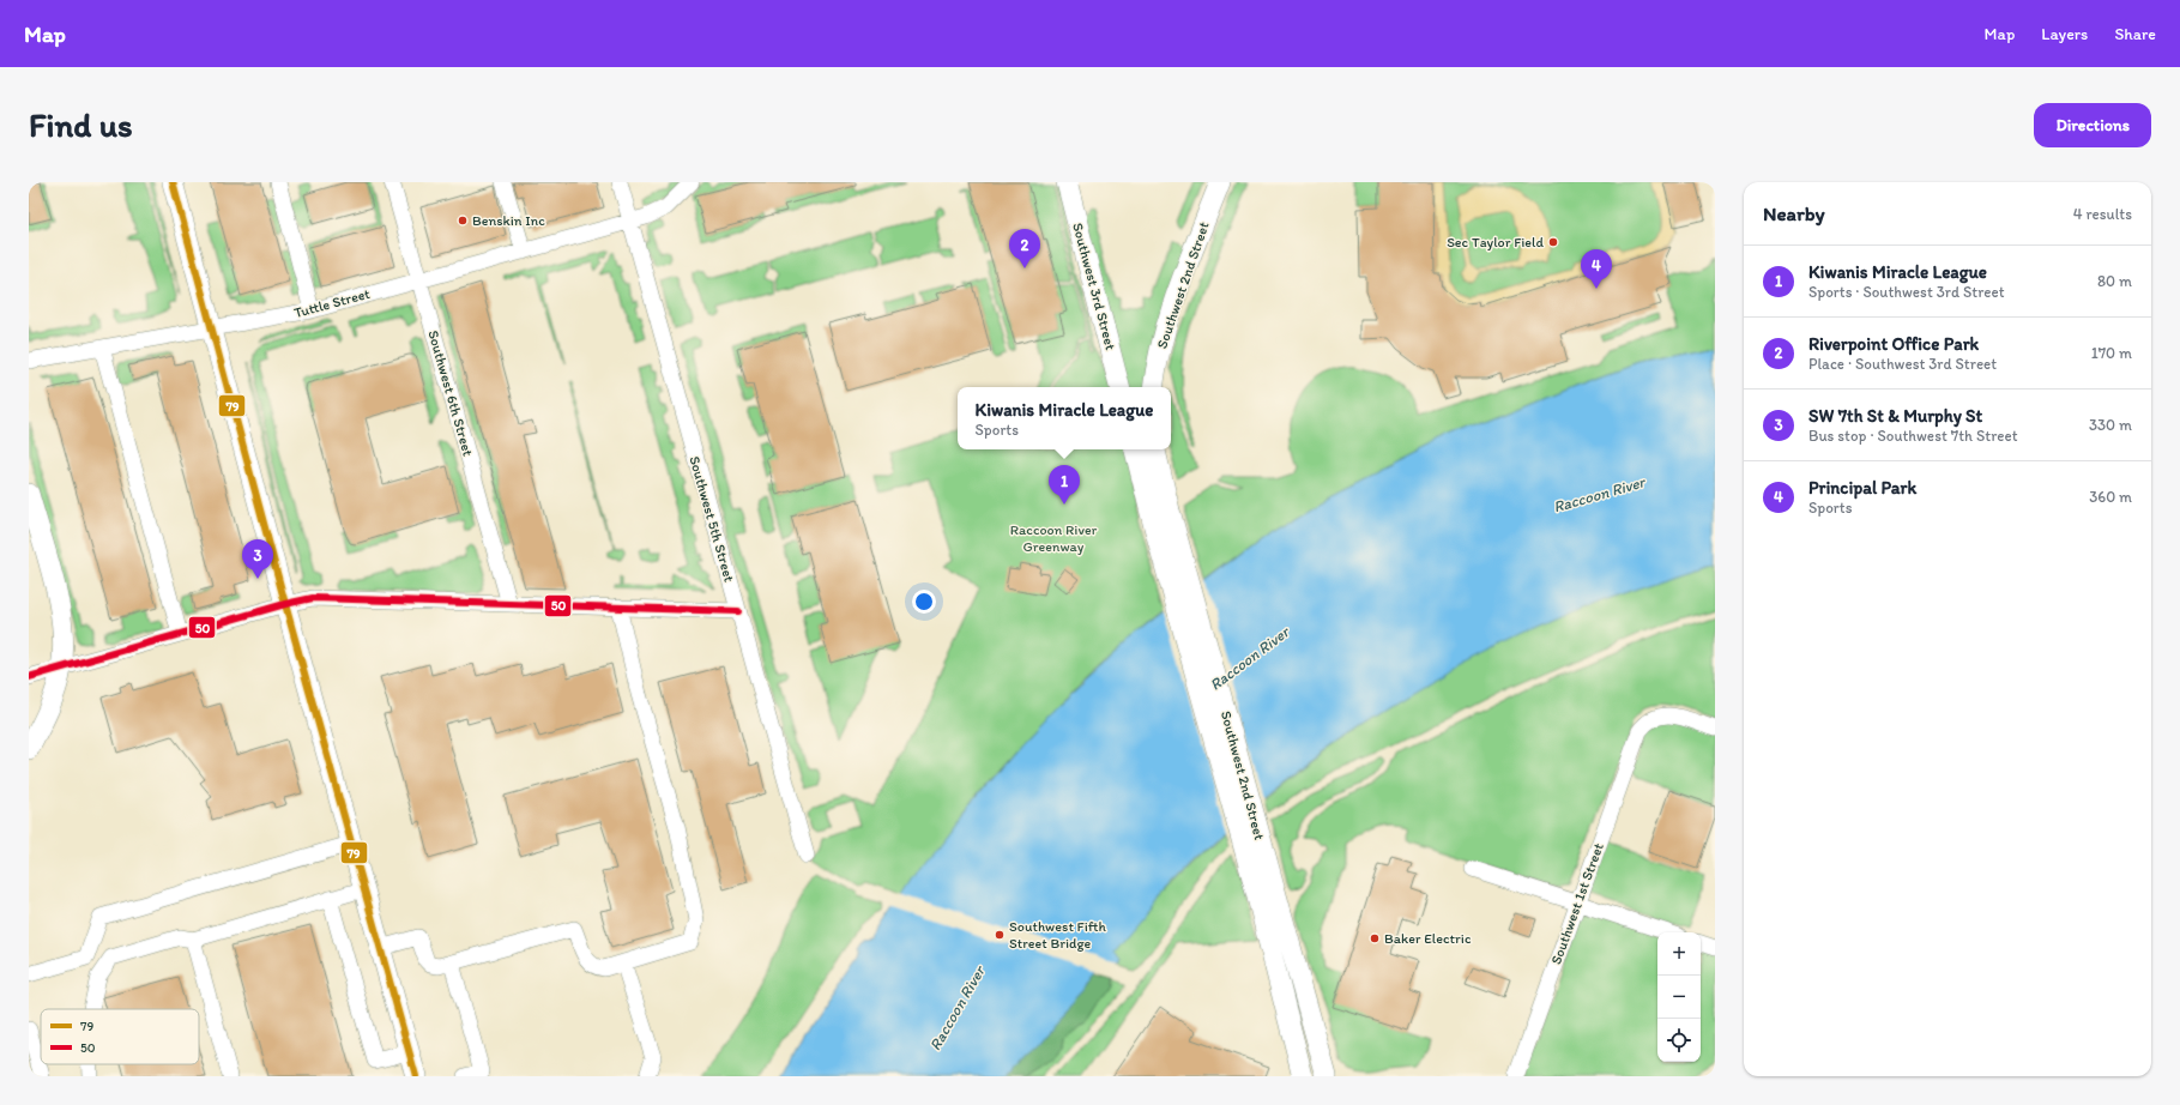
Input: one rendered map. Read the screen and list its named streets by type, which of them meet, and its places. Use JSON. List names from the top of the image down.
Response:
{
  "streets": {
    "main road": ["Southwest 2nd Street", "Southwest 3rd Street"],
    "street": [
      "Tuttle Street",
      "Southwest 6th Street",
      "Southwest 5th Street",
      "Southwest 1st Street"
    ]
  },
  "crossings": [
    ["Tuttle Street", "Southwest 6th Street"],
    ["Tuttle Street", "Southwest 5th Street"]
  ],
  "water": ["Raccoon River"],
  "parks": ["Raccoon River Greenway"],
  "places": [
    "Benskin Inc",
    "Sec Taylor Field",
    "Southwest Fifth Street Bridge",
    "Baker Electric"
  ],
  "lines": ["transit line 79", "transit line 50"],
  "legend": ["79", "50"],
  "page": {
    "header": "Map",
    "nav": ["Map", "Layers", "Share"],
    "buttons": "Directions",
    "title": "Find us",
    "heading": ["Nearby", "4 results"],
    "pins": [
      "2",
      "4",
      "1",
      "3"
    ],
    "list": [
      {
        "mark": "1",
        "name": "Kiwanis Miracle League",
        "note": "Sports · Southwest 3rd Street",
        "value": "80 m"
      },
      {
        "mark": "2",
        "name": "Riverpoint Office Park",
        "note": "Place · Southwest 3rd Street",
        "value": "170 m"
      },
      {
        "mark": "3",
        "name": "SW 7th St & Murphy St",
        "note": "Bus stop · Southwest 7th Street",
        "value": "330 m"
      },
      {
        "mark": "4",
        "name": "Principal Park",
        "note": "Sports",
        "value": "360 m"
      }
    ],
    "popup": ["Kiwanis Miracle League", "Sports"],
    "map_buttons": ["+", "−"]
  }
}
